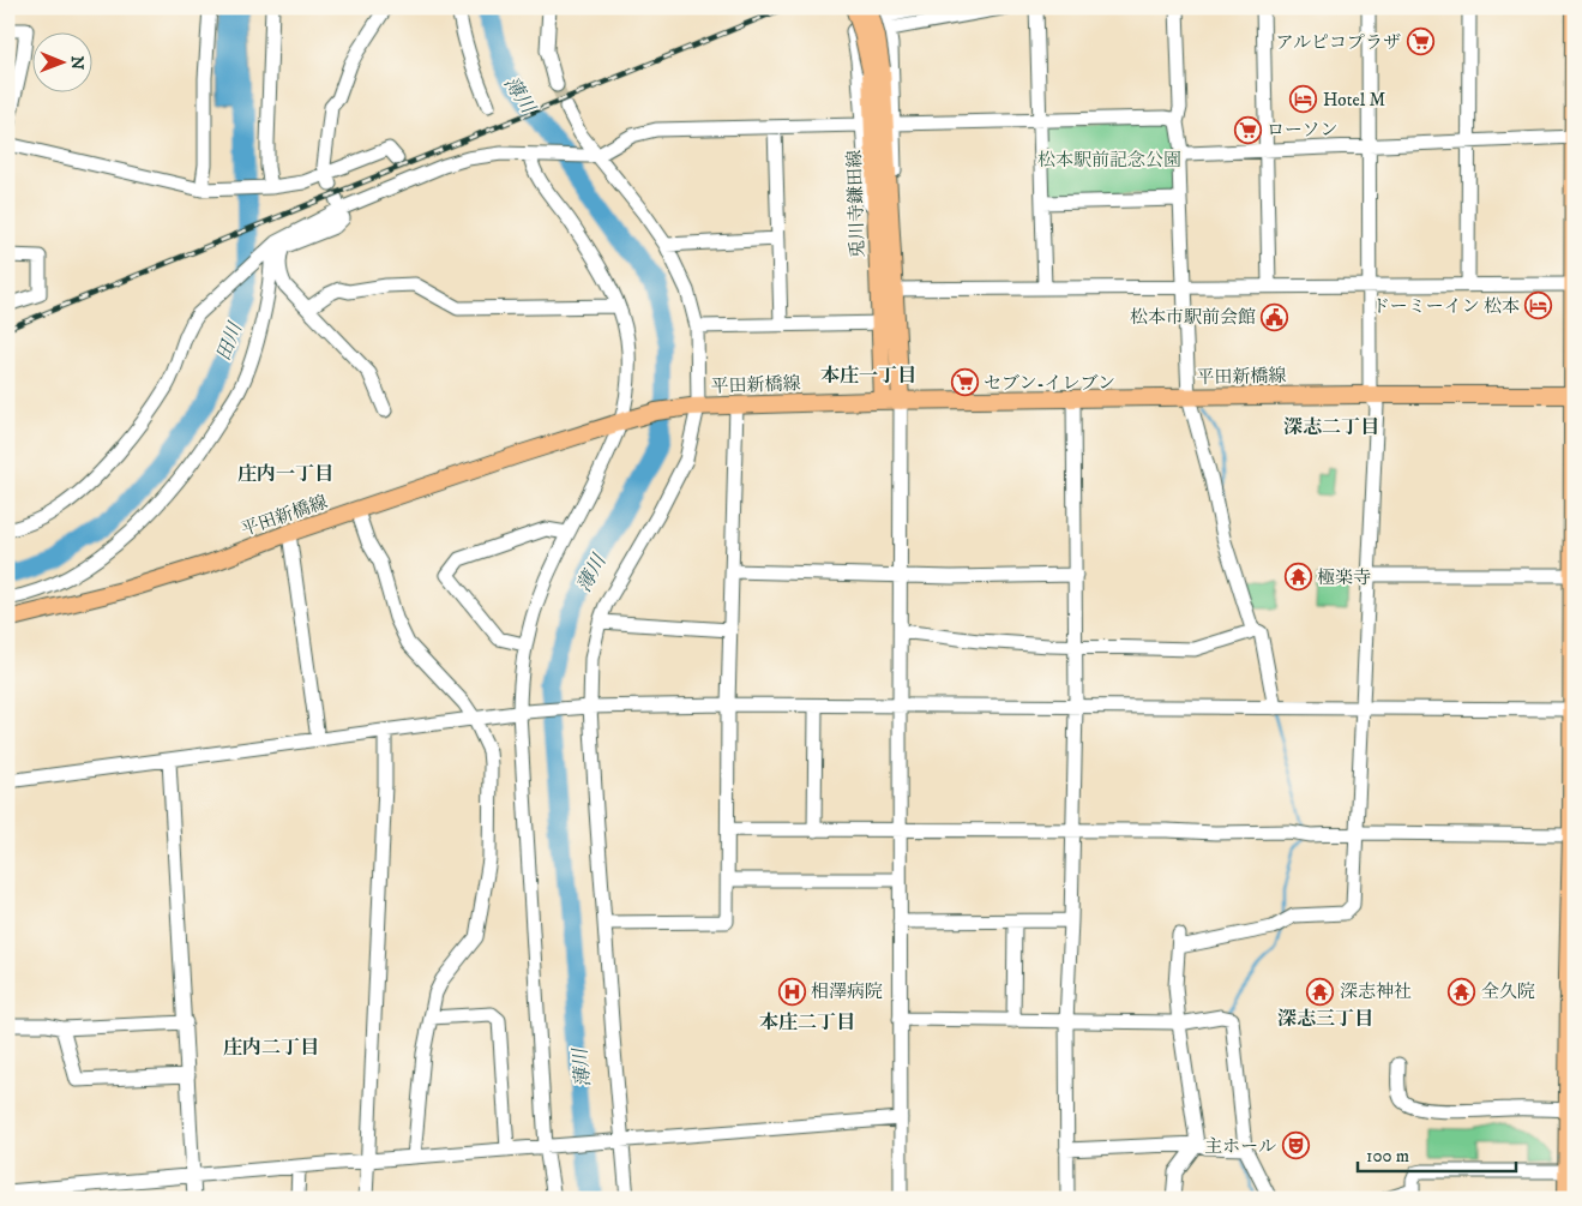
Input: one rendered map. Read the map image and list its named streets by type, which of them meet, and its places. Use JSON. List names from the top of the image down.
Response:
{
  "streets": {
    "main road": ["兎川寺鎌田線", "平田新橋線"]
  },
  "crossings": [
    ["兎川寺鎌田線", "平田新橋線"]
  ],
  "districts": [
    "本庄一丁目",
    "深志二丁目",
    "庄内一丁目",
    "深志三丁目",
    "本庄二丁目",
    "庄内二丁目"
  ],
  "water": ["薄川", "田川"],
  "parks": ["松本駅前記念公園"],
  "places": {
    "supermarket": ["アルピコプラザ", "ローソン", "セブン-イレブン"],
    "hotel": ["Hotel M", "ドーミーイン 松本"],
    "public building": ["松本市駅前会館"],
    "temple": ["極楽寺", "深志神社", "全久院"],
    "hospital": ["相澤病院"],
    "theatre": ["主ホール"]
  },
  "scale_bar": "100 m",
  "north": "right"
}
